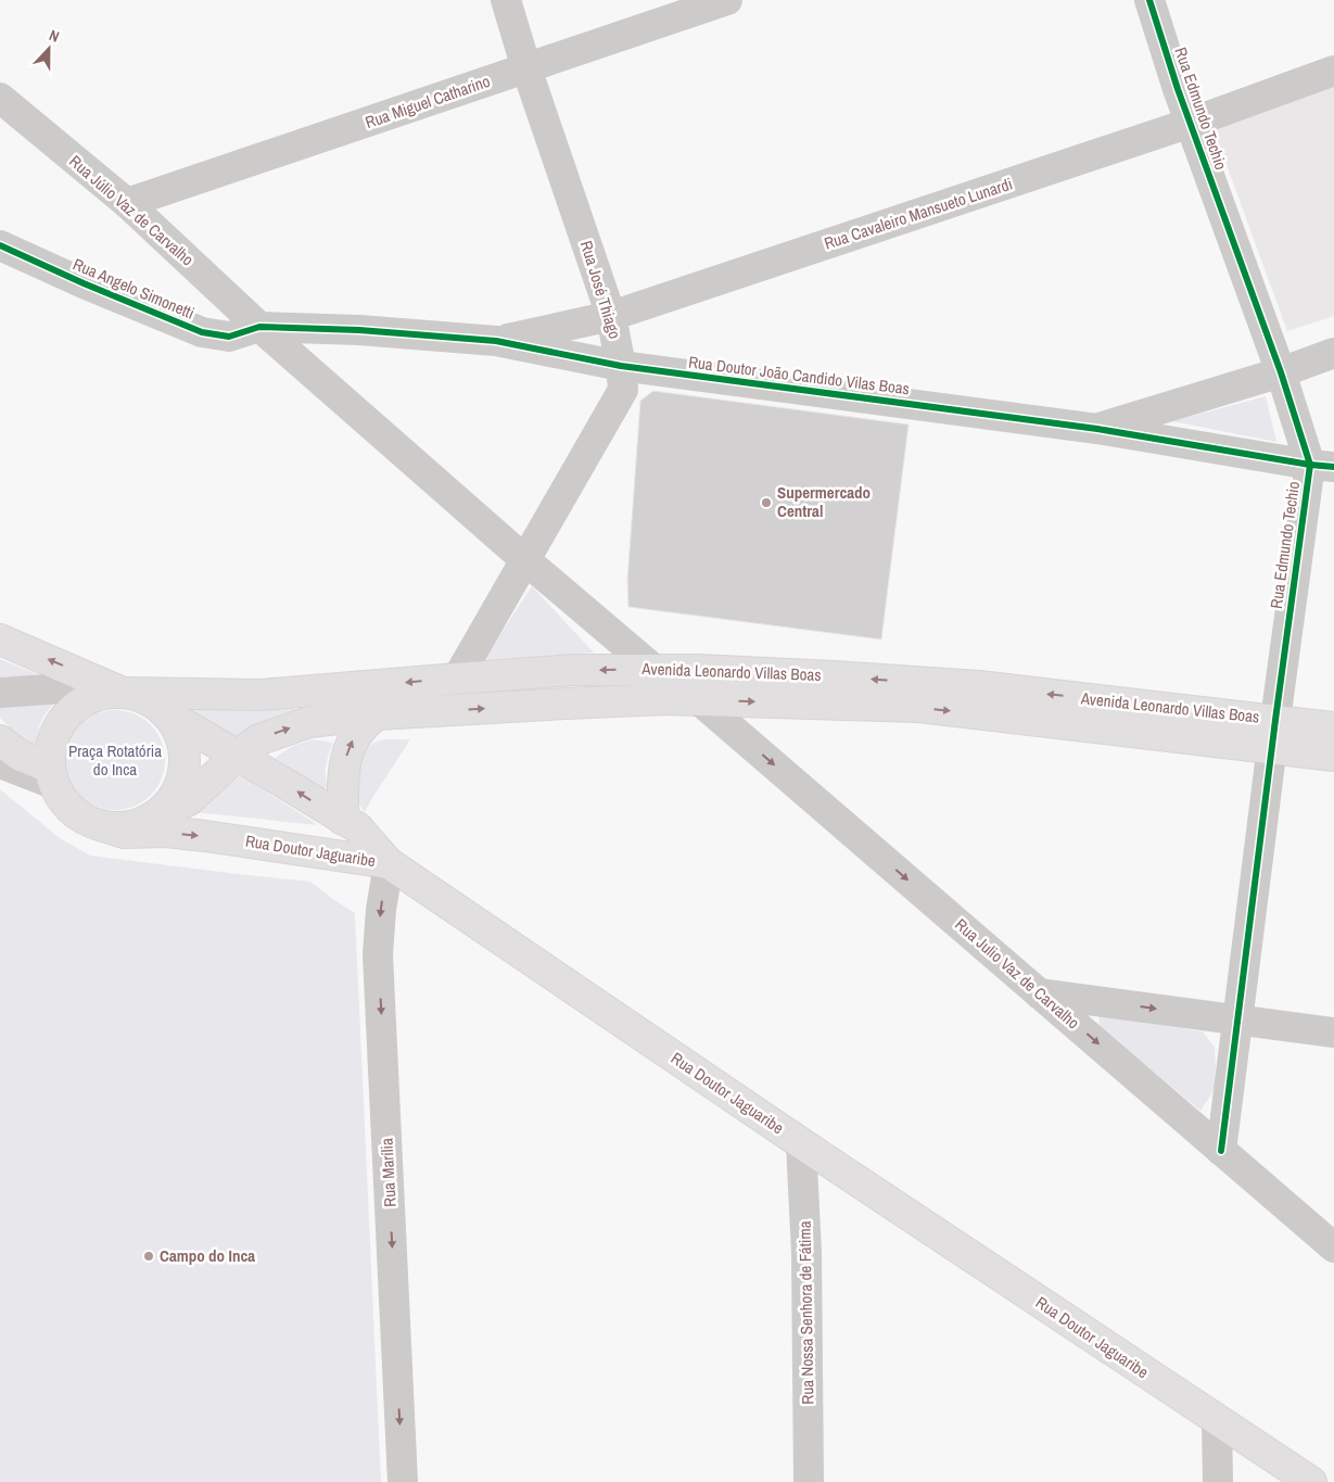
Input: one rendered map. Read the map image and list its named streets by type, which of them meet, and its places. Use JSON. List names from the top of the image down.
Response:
{
  "streets": {
    "main road": ["Avenida Leonardo Villas Boas", "Rua Doutor Jaguaribe"],
    "street": [
      "Rua Miguel Catharino",
      "Rua Edmundo Techio",
      "Rua Júlio Vaz de Carvalho",
      "Rua Cavaleiro Mansueto Lunardi",
      "Rua Angelo Simonetti",
      "Rua José Thiago",
      "Rua Doutor João Candido Vilas Boas",
      "Rua Julio Vaz de Carvalho",
      "Rua Marília",
      "Rua Nossa Senhora de Fátima"
    ]
  },
  "crossings": [
    ["Rua Miguel Catharino", "Rua Júlio Vaz de Carvalho"],
    ["Rua Miguel Catharino", "Rua José Thiago"],
    ["Rua Edmundo Techio", "Rua Cavaleiro Mansueto Lunardi"],
    ["Rua Edmundo Techio", "Rua Doutor João Candido Vilas Boas"],
    ["Rua Edmundo Techio", "Avenida Leonardo Villas Boas"],
    ["Rua Edmundo Techio", "Rua Julio Vaz de Carvalho"],
    ["Rua Júlio Vaz de Carvalho", "Rua Angelo Simonetti"],
    ["Rua Júlio Vaz de Carvalho", "Rua José Thiago"],
    ["Rua Júlio Vaz de Carvalho", "Rua Doutor João Candido Vilas Boas"],
    ["Rua Júlio Vaz de Carvalho", "Avenida Leonardo Villas Boas"],
    ["Rua Cavaleiro Mansueto Lunardi", "Rua José Thiago"],
    ["Rua Cavaleiro Mansueto Lunardi", "Rua Doutor João Candido Vilas Boas"],
    ["Rua Angelo Simonetti", "Rua Doutor João Candido Vilas Boas"],
    ["Rua José Thiago", "Rua Doutor João Candido Vilas Boas"],
    ["Rua José Thiago", "Avenida Leonardo Villas Boas"],
    ["Avenida Leonardo Villas Boas", "Rua Doutor Jaguaribe"],
    ["Avenida Leonardo Villas Boas", "Rua Julio Vaz de Carvalho"],
    ["Rua Doutor Jaguaribe", "Rua Marília"],
    ["Rua Doutor Jaguaribe", "Rua Nossa Senhora de Fátima"]
  ],
  "one_way": ["Rua Julio Vaz de Carvalho", "Rua Marília"],
  "parks": ["Praça Rotatória do Inca"],
  "places": ["Supermercado Central", "Campo do Inca"],
  "north": "top"
}
